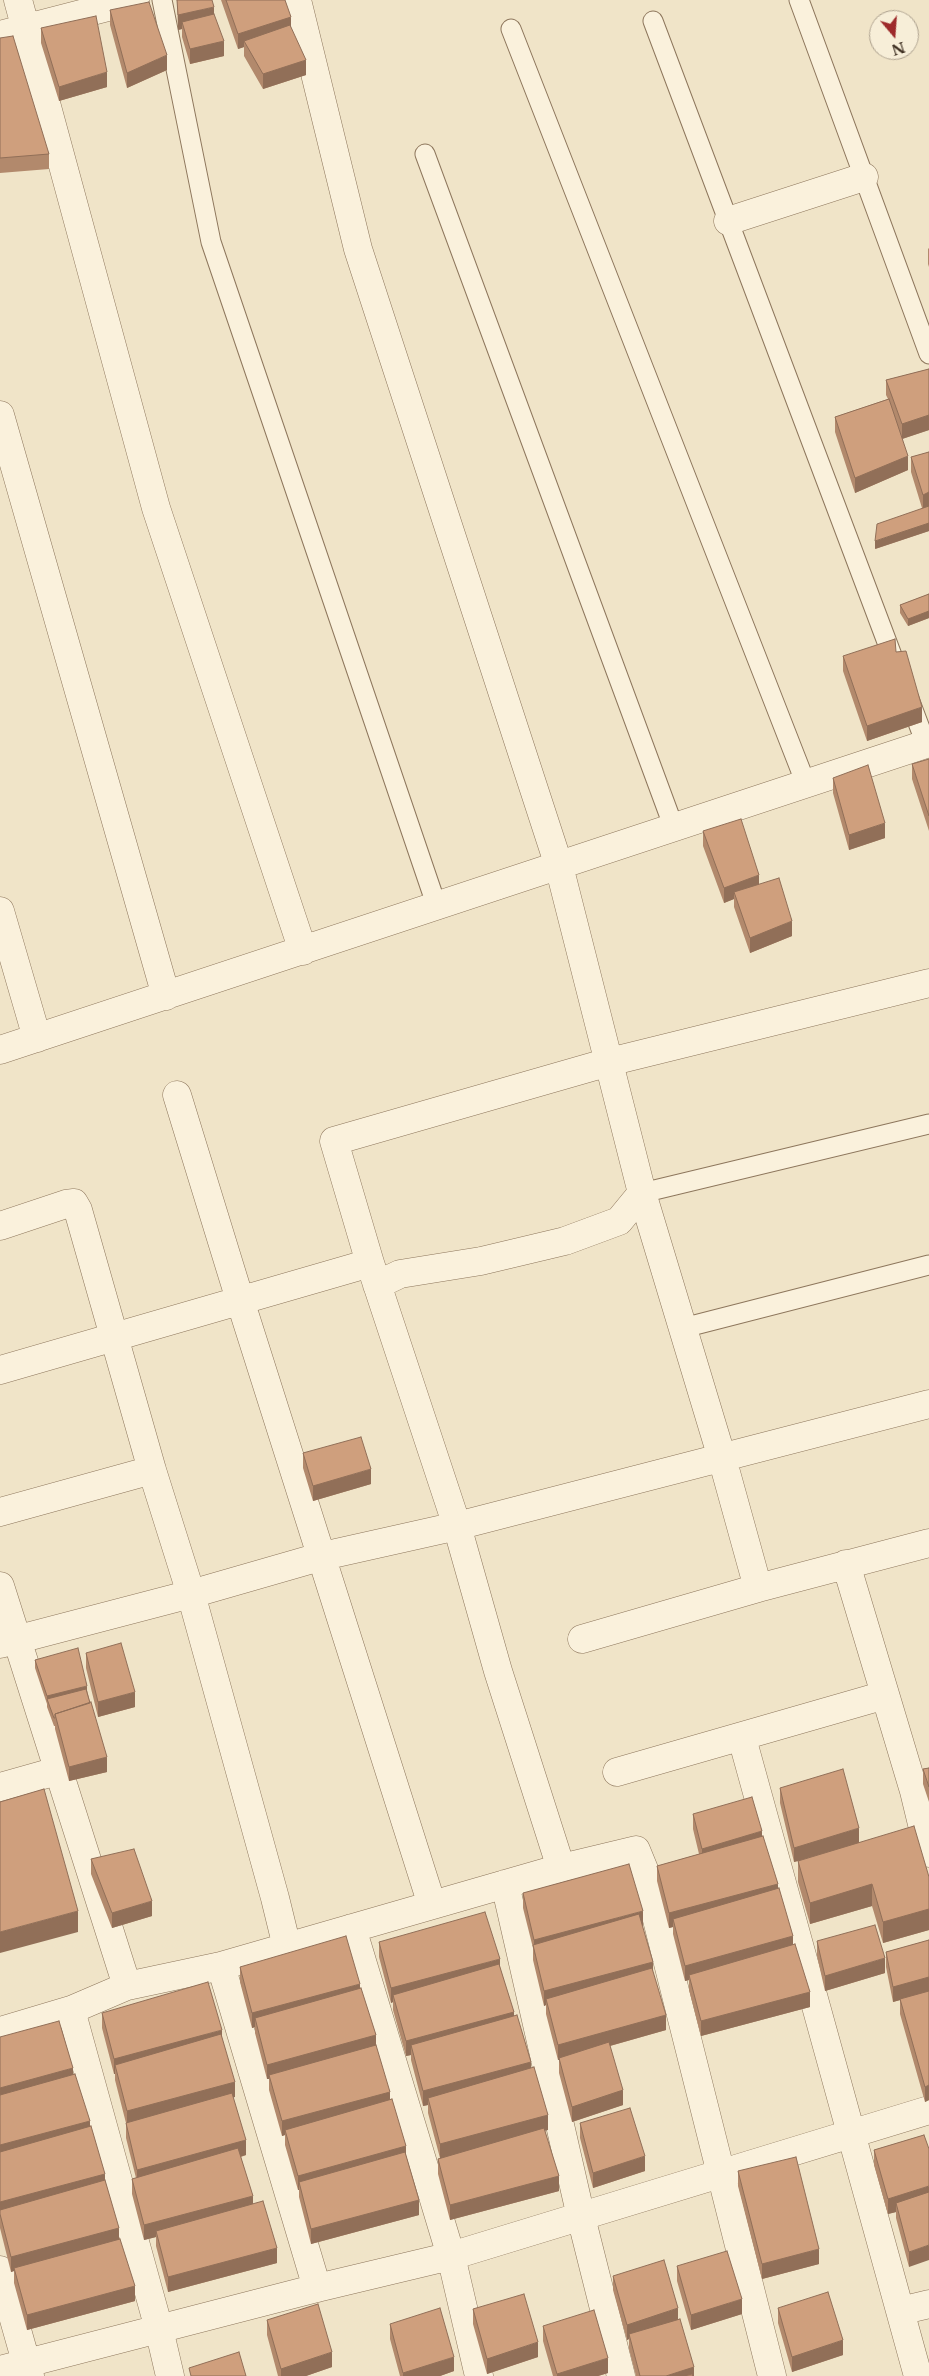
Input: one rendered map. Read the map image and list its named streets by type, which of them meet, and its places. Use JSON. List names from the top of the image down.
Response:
{
  "north": "bottom"
}
